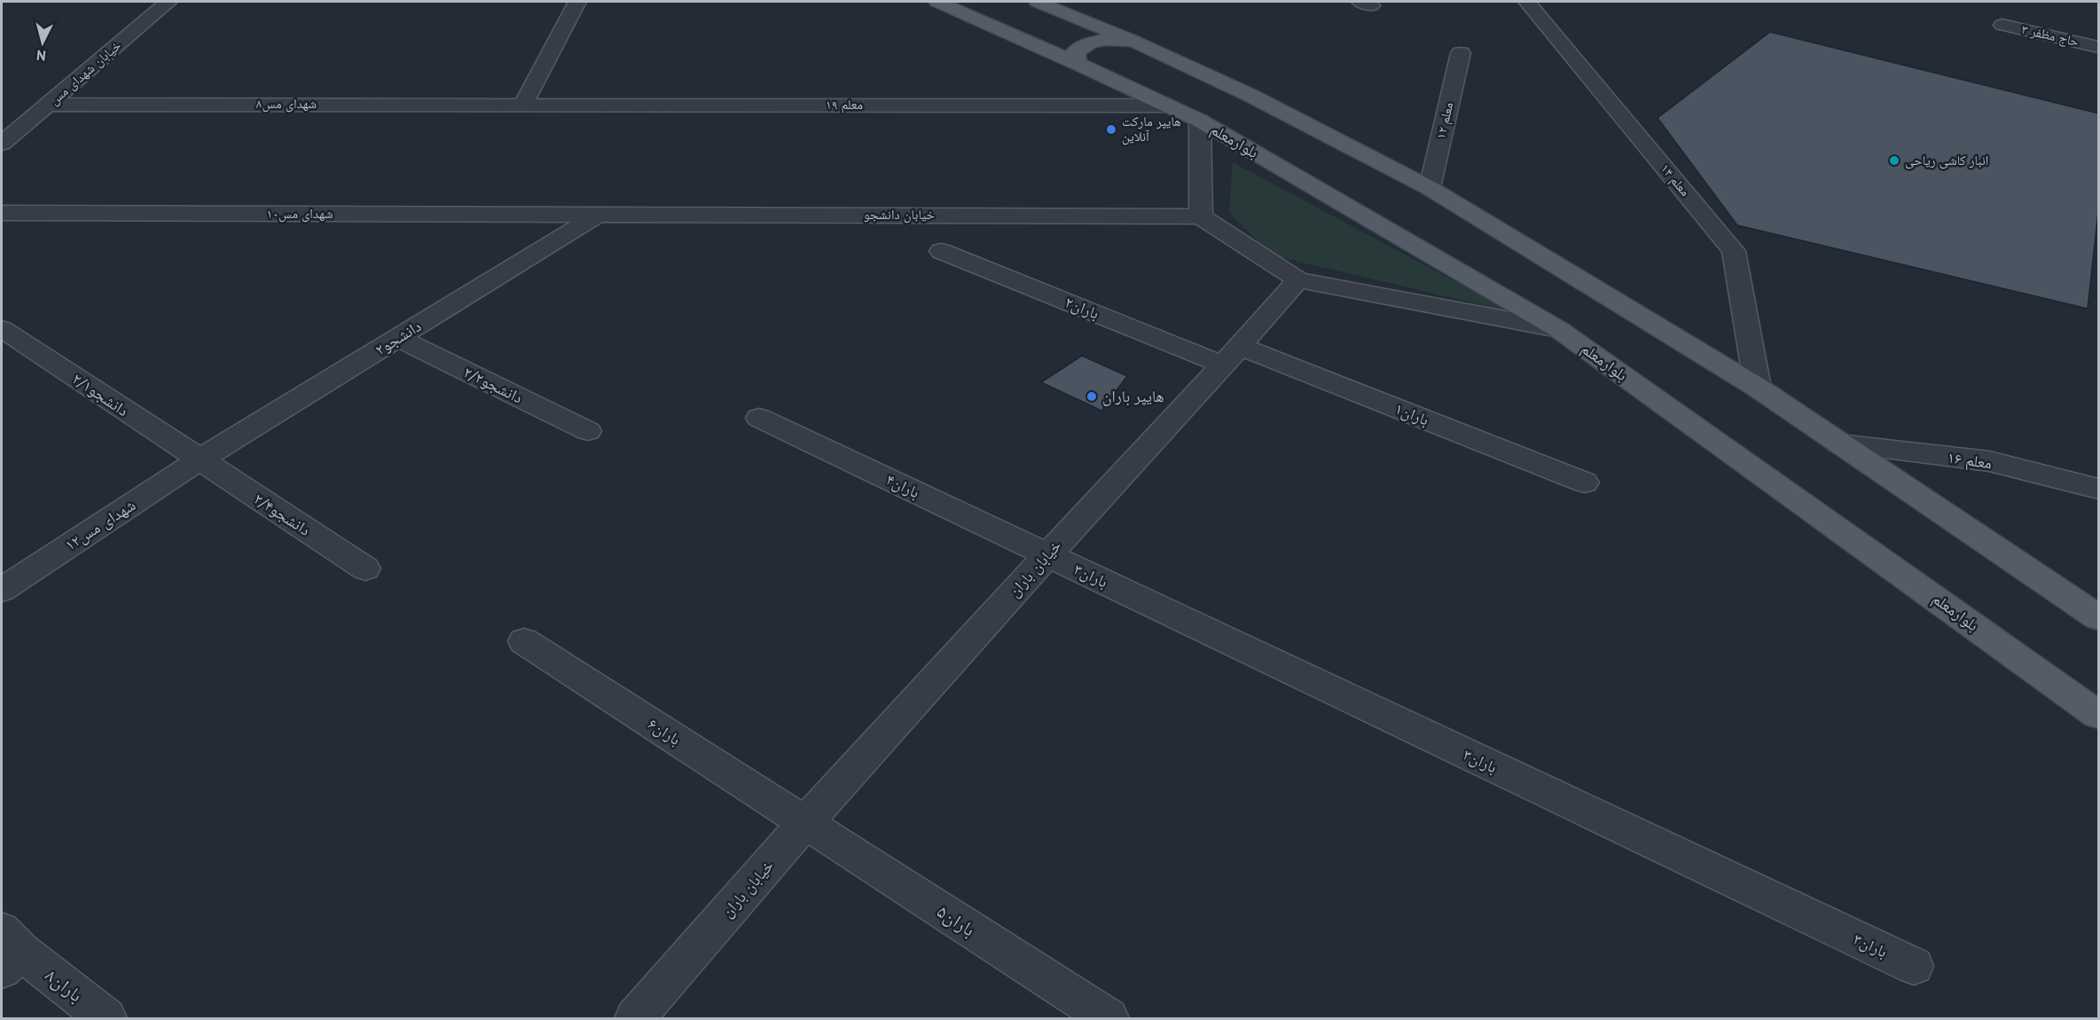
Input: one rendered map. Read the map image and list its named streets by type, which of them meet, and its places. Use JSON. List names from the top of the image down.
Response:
{
  "streets": {
    "main road": ["بلوارمعلم"],
    "street": [
      "حاج مظفر ۳",
      "خیابان شهدای مس",
      "شهدای مس۸",
      "معلم ۱۹",
      "معلم ۱۲",
      "معلم ۱۴",
      "شهدای مس۱۰",
      "خیابان دانشجو",
      "باران۲",
      "دانشجو۲",
      "دانشجو۲/۲",
      "دانشجو۲/۱",
      "باران۱",
      "معلم ۱۶",
      "باران۴",
      "دانشجو۲/۴",
      "شهدای مس۱۲",
      "خیابان باران",
      "باران۳",
      "باران۶",
      "باران۵",
      "باران۸"
    ]
  },
  "crossings": [
    ["خیابان شهدای مس", "شهدای مس۸"],
    ["شهدای مس۸", "معلم ۱۹"],
    ["معلم ۱۹", "بلوارمعلم"],
    ["شهدای مس۱۰", "خیابان دانشجو"],
    ["شهدای مس۱۰", "دانشجو۲"],
    ["خیابان دانشجو", "دانشجو۲"],
    ["باران۲", "باران۱"],
    ["باران۲", "خیابان باران"],
    ["دانشجو۲", "دانشجو۲/۲"],
    ["دانشجو۲", "دانشجو۲/۱"],
    ["دانشجو۲", "دانشجو۲/۴"],
    ["دانشجو۲", "شهدای مس۱۲"],
    ["دانشجو۲/۱", "دانشجو۲/۴"],
    ["دانشجو۲/۱", "شهدای مس۱۲"],
    ["باران۱", "خیابان باران"],
    ["باران۴", "خیابان باران"],
    ["باران۴", "باران۳"],
    ["دانشجو۲/۴", "شهدای مس۱۲"],
    ["خیابان باران", "باران۳"],
    ["خیابان باران", "باران۶"],
    ["خیابان باران", "باران۵"],
    ["باران۶", "باران۵"]
  ],
  "places": ["هایپر مارکت آنلاین", "انبار کاشی ریاحی", "هایپر باران"],
  "north": "bottom"
}
